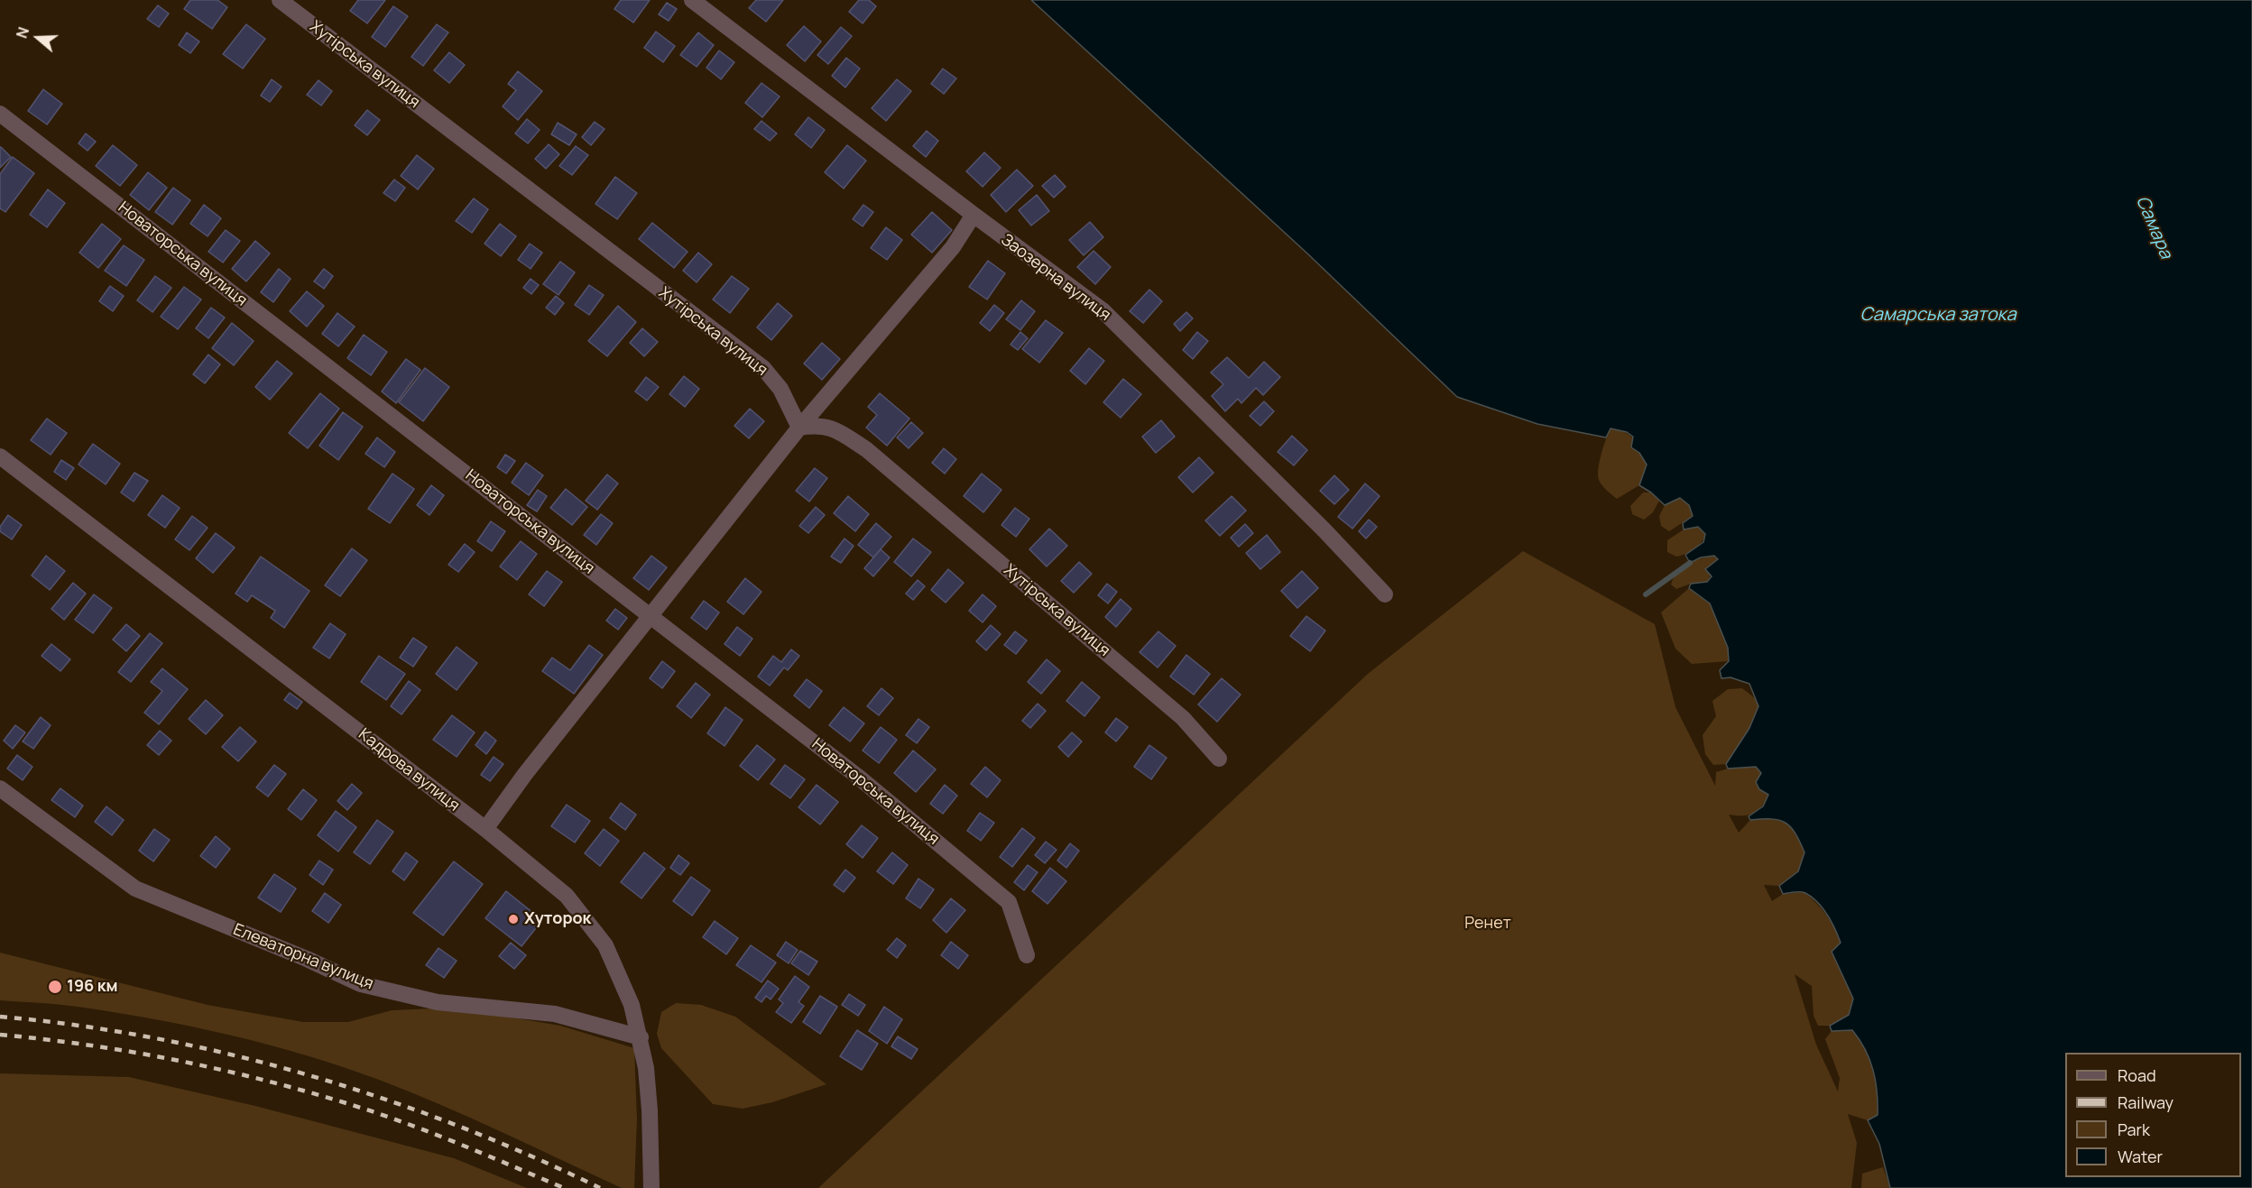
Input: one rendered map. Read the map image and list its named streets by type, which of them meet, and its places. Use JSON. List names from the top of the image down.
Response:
{
  "streets": {
    "street": [
      "Хутірська вулиця",
      "Новаторська вулиця",
      "Заозерна вулиця",
      "Кадрова вулиця",
      "Елеваторна вулиця"
    ]
  },
  "crossings": [
    ["Кадрова вулиця", "Елеваторна вулиця"]
  ],
  "water": ["Самара", "Самарська затока"],
  "parks": ["Ренет"],
  "places": ["Хуторок", "196 км"],
  "legend": [
    "Road",
    "Railway",
    "Park",
    "Water"
  ],
  "north": "left"
}
